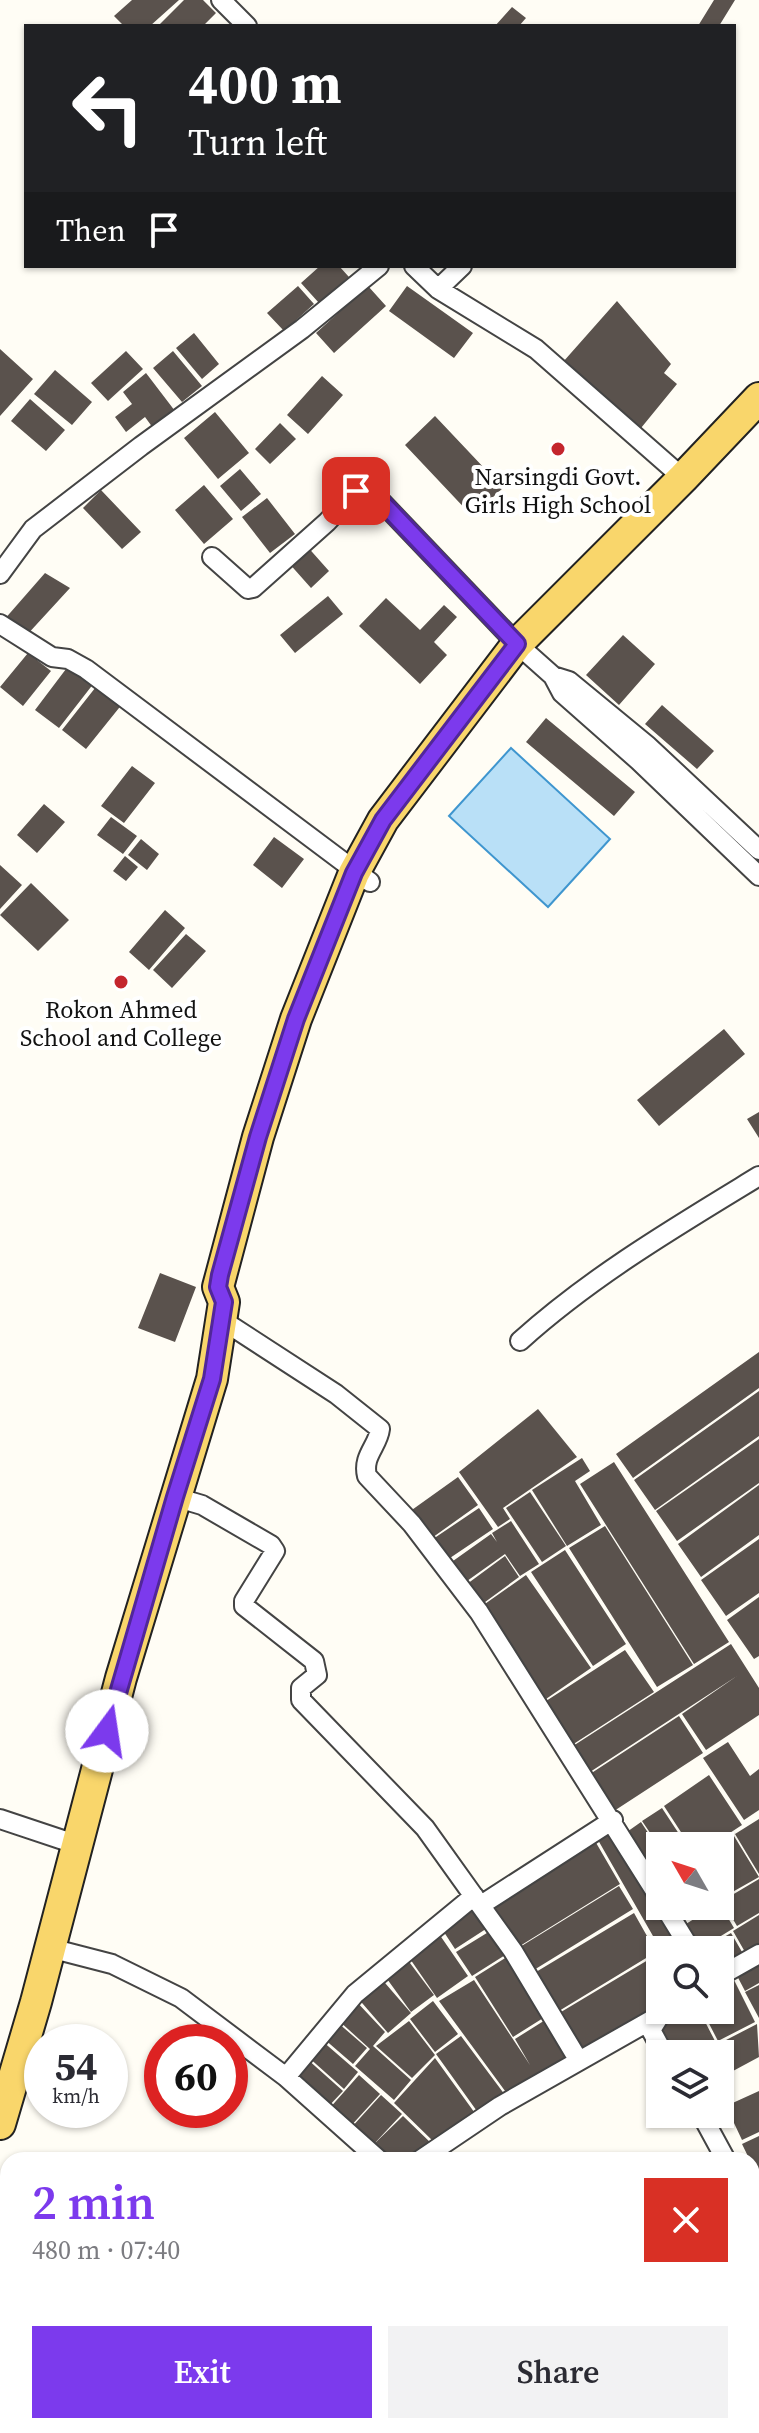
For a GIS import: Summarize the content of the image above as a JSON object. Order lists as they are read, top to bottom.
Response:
{
  "places": ["Narsingdi Govt. Girls High School", "Rokon Ahmed School and College"],
  "north": "top left",
  "page": {
    "turn": ["400 m", "Turn left"],
    "then": "Then",
    "speed": "54 km/h",
    "limit": "60",
    "heading": ["2 min", "480 m · 07:40"],
    "buttons": ["Exit", "Share"]
  }
}
